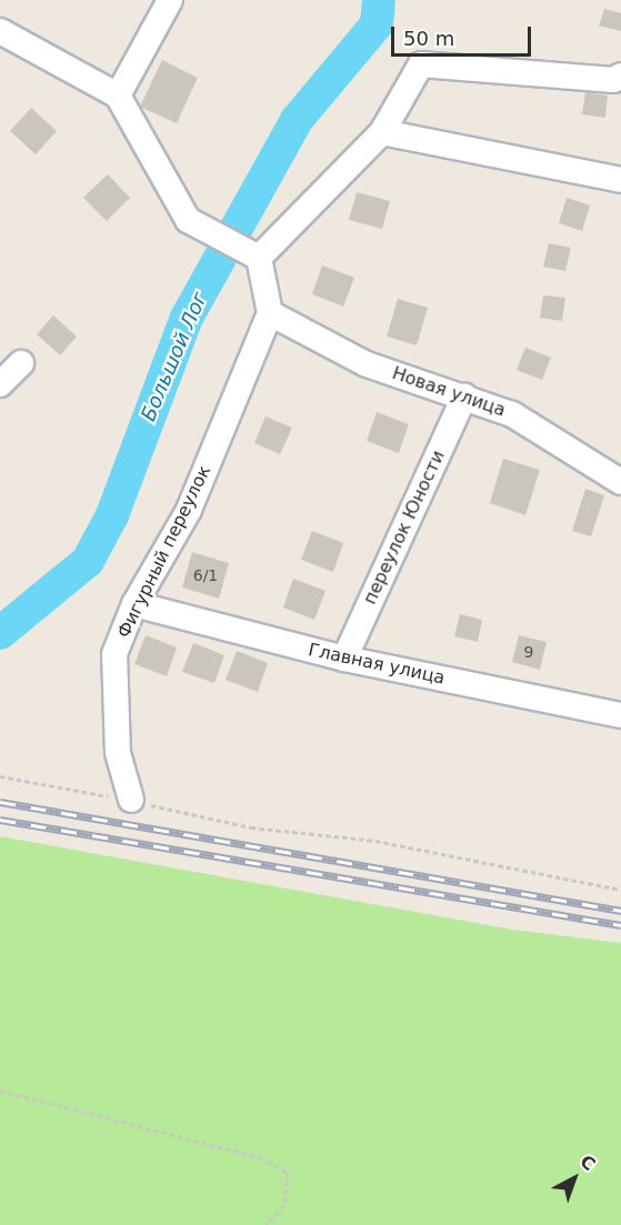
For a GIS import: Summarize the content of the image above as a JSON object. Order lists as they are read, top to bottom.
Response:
{
  "streets": {
    "street": [
      "Новая улица",
      "переулок Юности",
      "Фигурный переулок",
      "Главная улица"
    ]
  },
  "crossings": [
    ["Новая улица", "переулок Юности"],
    ["Новая улица", "Фигурный переулок"],
    ["переулок Юности", "Главная улица"],
    ["Фигурный переулок", "Главная улица"]
  ],
  "water": ["Большой Лог"],
  "house_numbers": ["6/1", "9"],
  "scale_bar": "50 m",
  "north": "top right"
}
